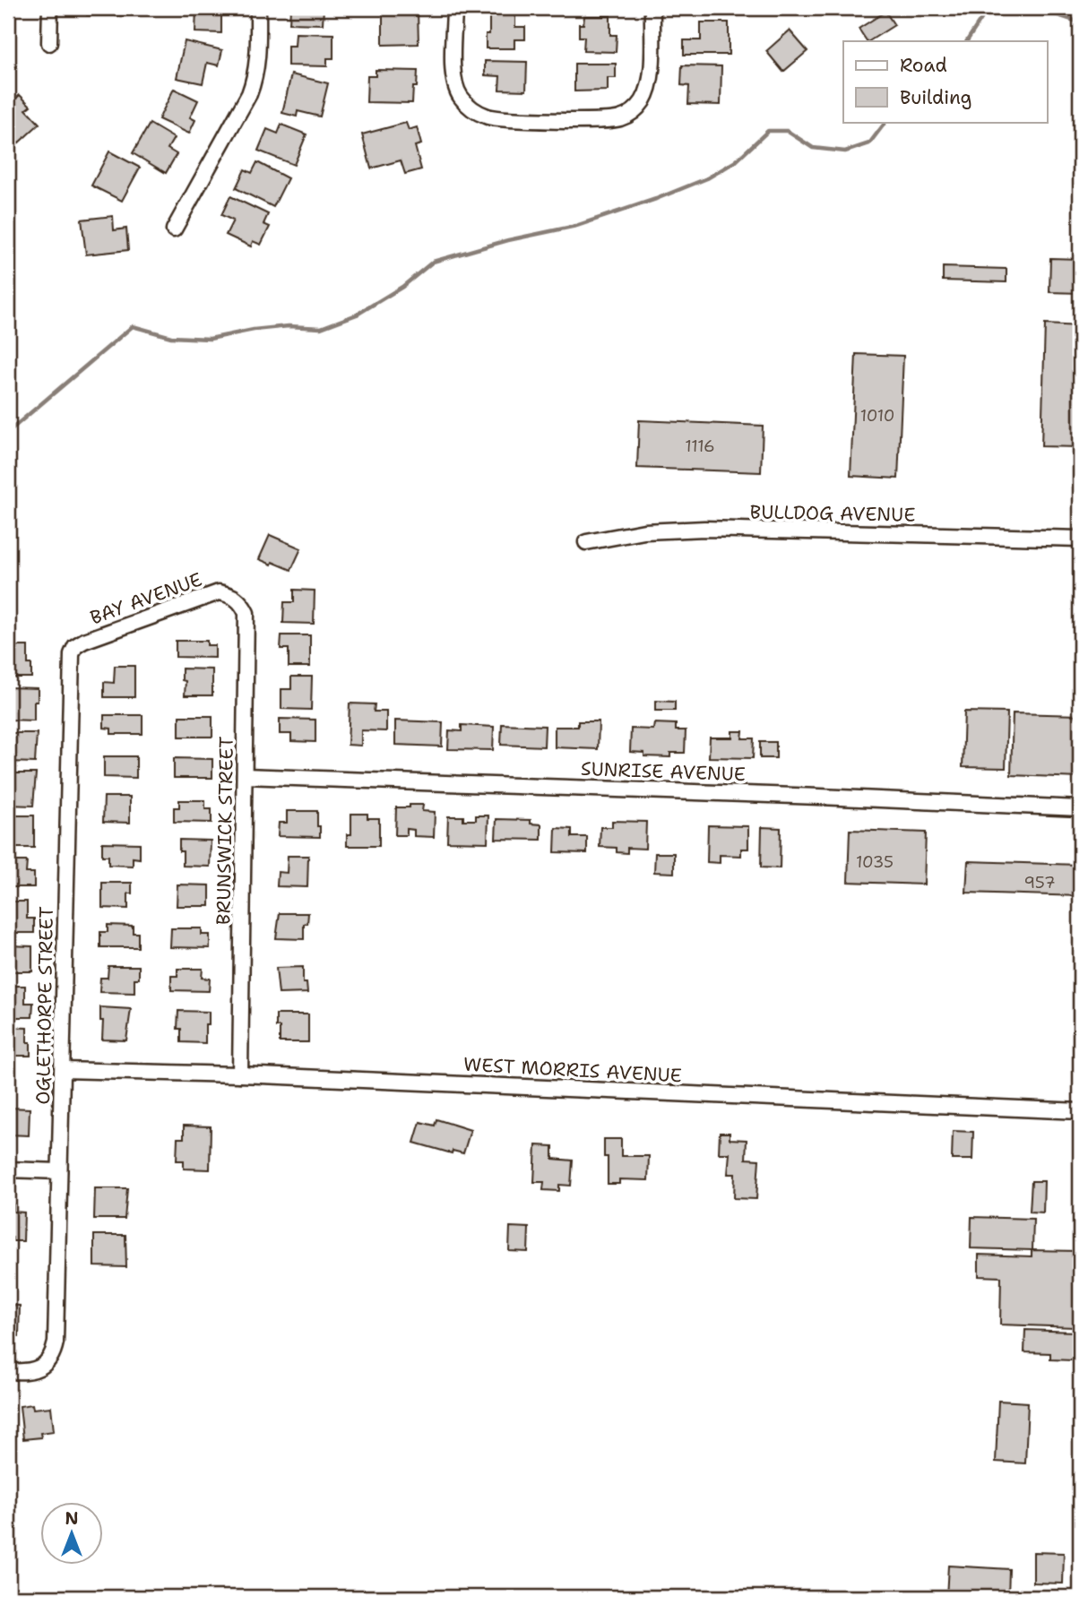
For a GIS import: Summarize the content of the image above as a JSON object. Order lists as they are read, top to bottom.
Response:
{
  "streets": {
    "street": [
      "BULLDOG AVENUE",
      "BAY AVENUE",
      "SUNRISE AVENUE",
      "BRUNSWICK STREET",
      "OGLETHORPE STREET",
      "WEST MORRIS AVENUE"
    ]
  },
  "crossings": [
    ["BAY AVENUE", "BRUNSWICK STREET"],
    ["BAY AVENUE", "OGLETHORPE STREET"],
    ["SUNRISE AVENUE", "BRUNSWICK STREET"],
    ["BRUNSWICK STREET", "WEST MORRIS AVENUE"],
    ["OGLETHORPE STREET", "WEST MORRIS AVENUE"]
  ],
  "house_numbers": [
    "1010",
    "1116",
    "1035",
    "957"
  ],
  "legend": ["Road", "Building"],
  "north": "top"
}
